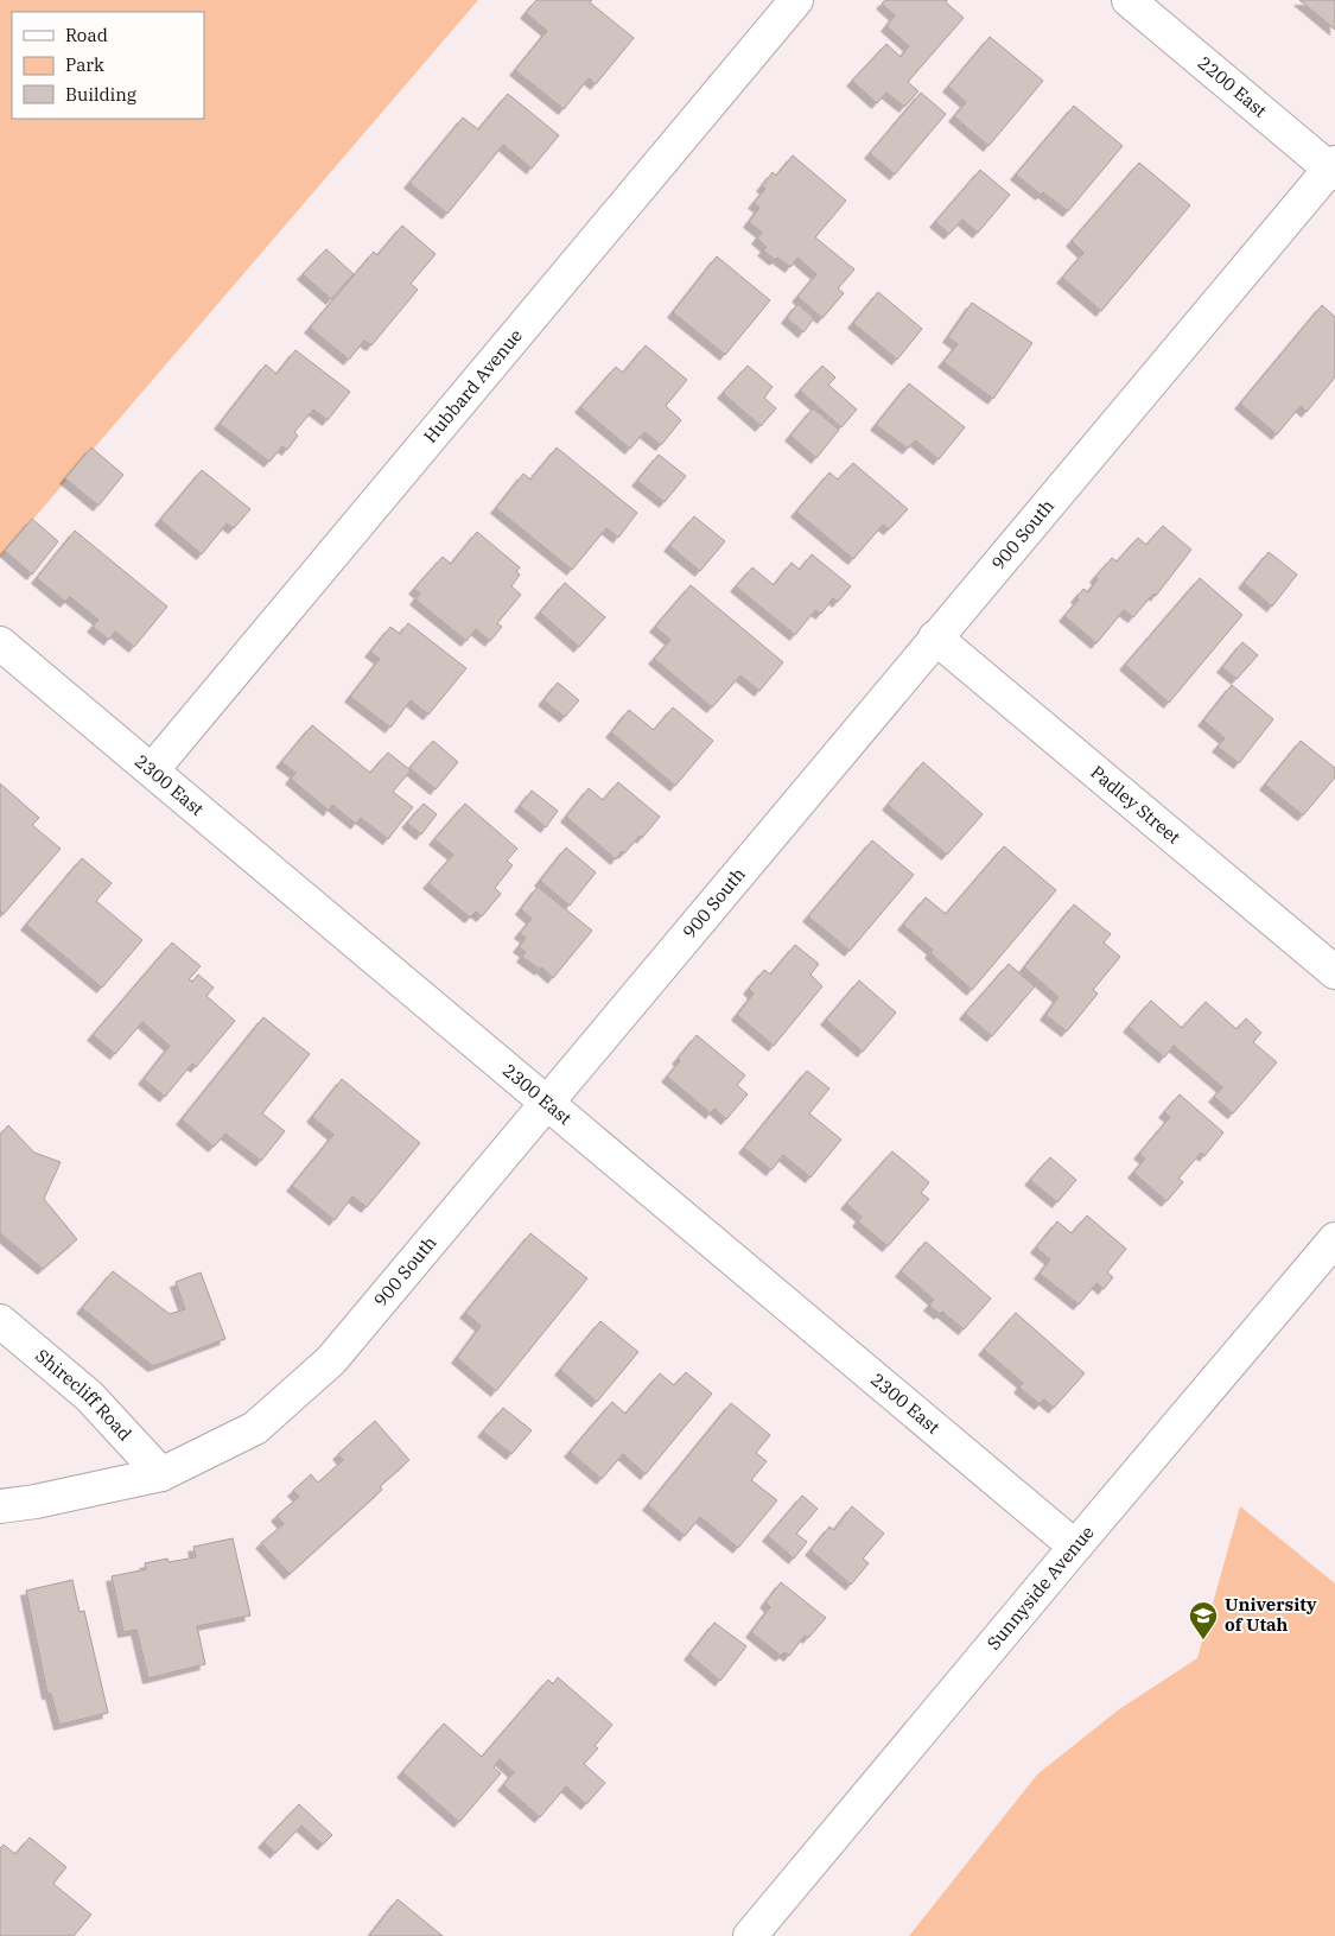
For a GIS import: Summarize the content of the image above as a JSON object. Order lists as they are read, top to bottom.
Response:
{
  "streets": {
    "street": [
      "2200 East",
      "Hubbard Avenue",
      "900 South",
      "2300 East",
      "Padley Street",
      "Shirecliff Road",
      "Sunnyside Avenue"
    ]
  },
  "crossings": [
    ["2200 East", "900 South"],
    ["Hubbard Avenue", "2300 East"],
    ["900 South", "2300 East"],
    ["900 South", "Padley Street"],
    ["900 South", "Shirecliff Road"],
    ["2300 East", "Sunnyside Avenue"]
  ],
  "places": {
    "school or university": ["University of Utah"]
  },
  "legend": ["Road", "Park", "Building"]
}
